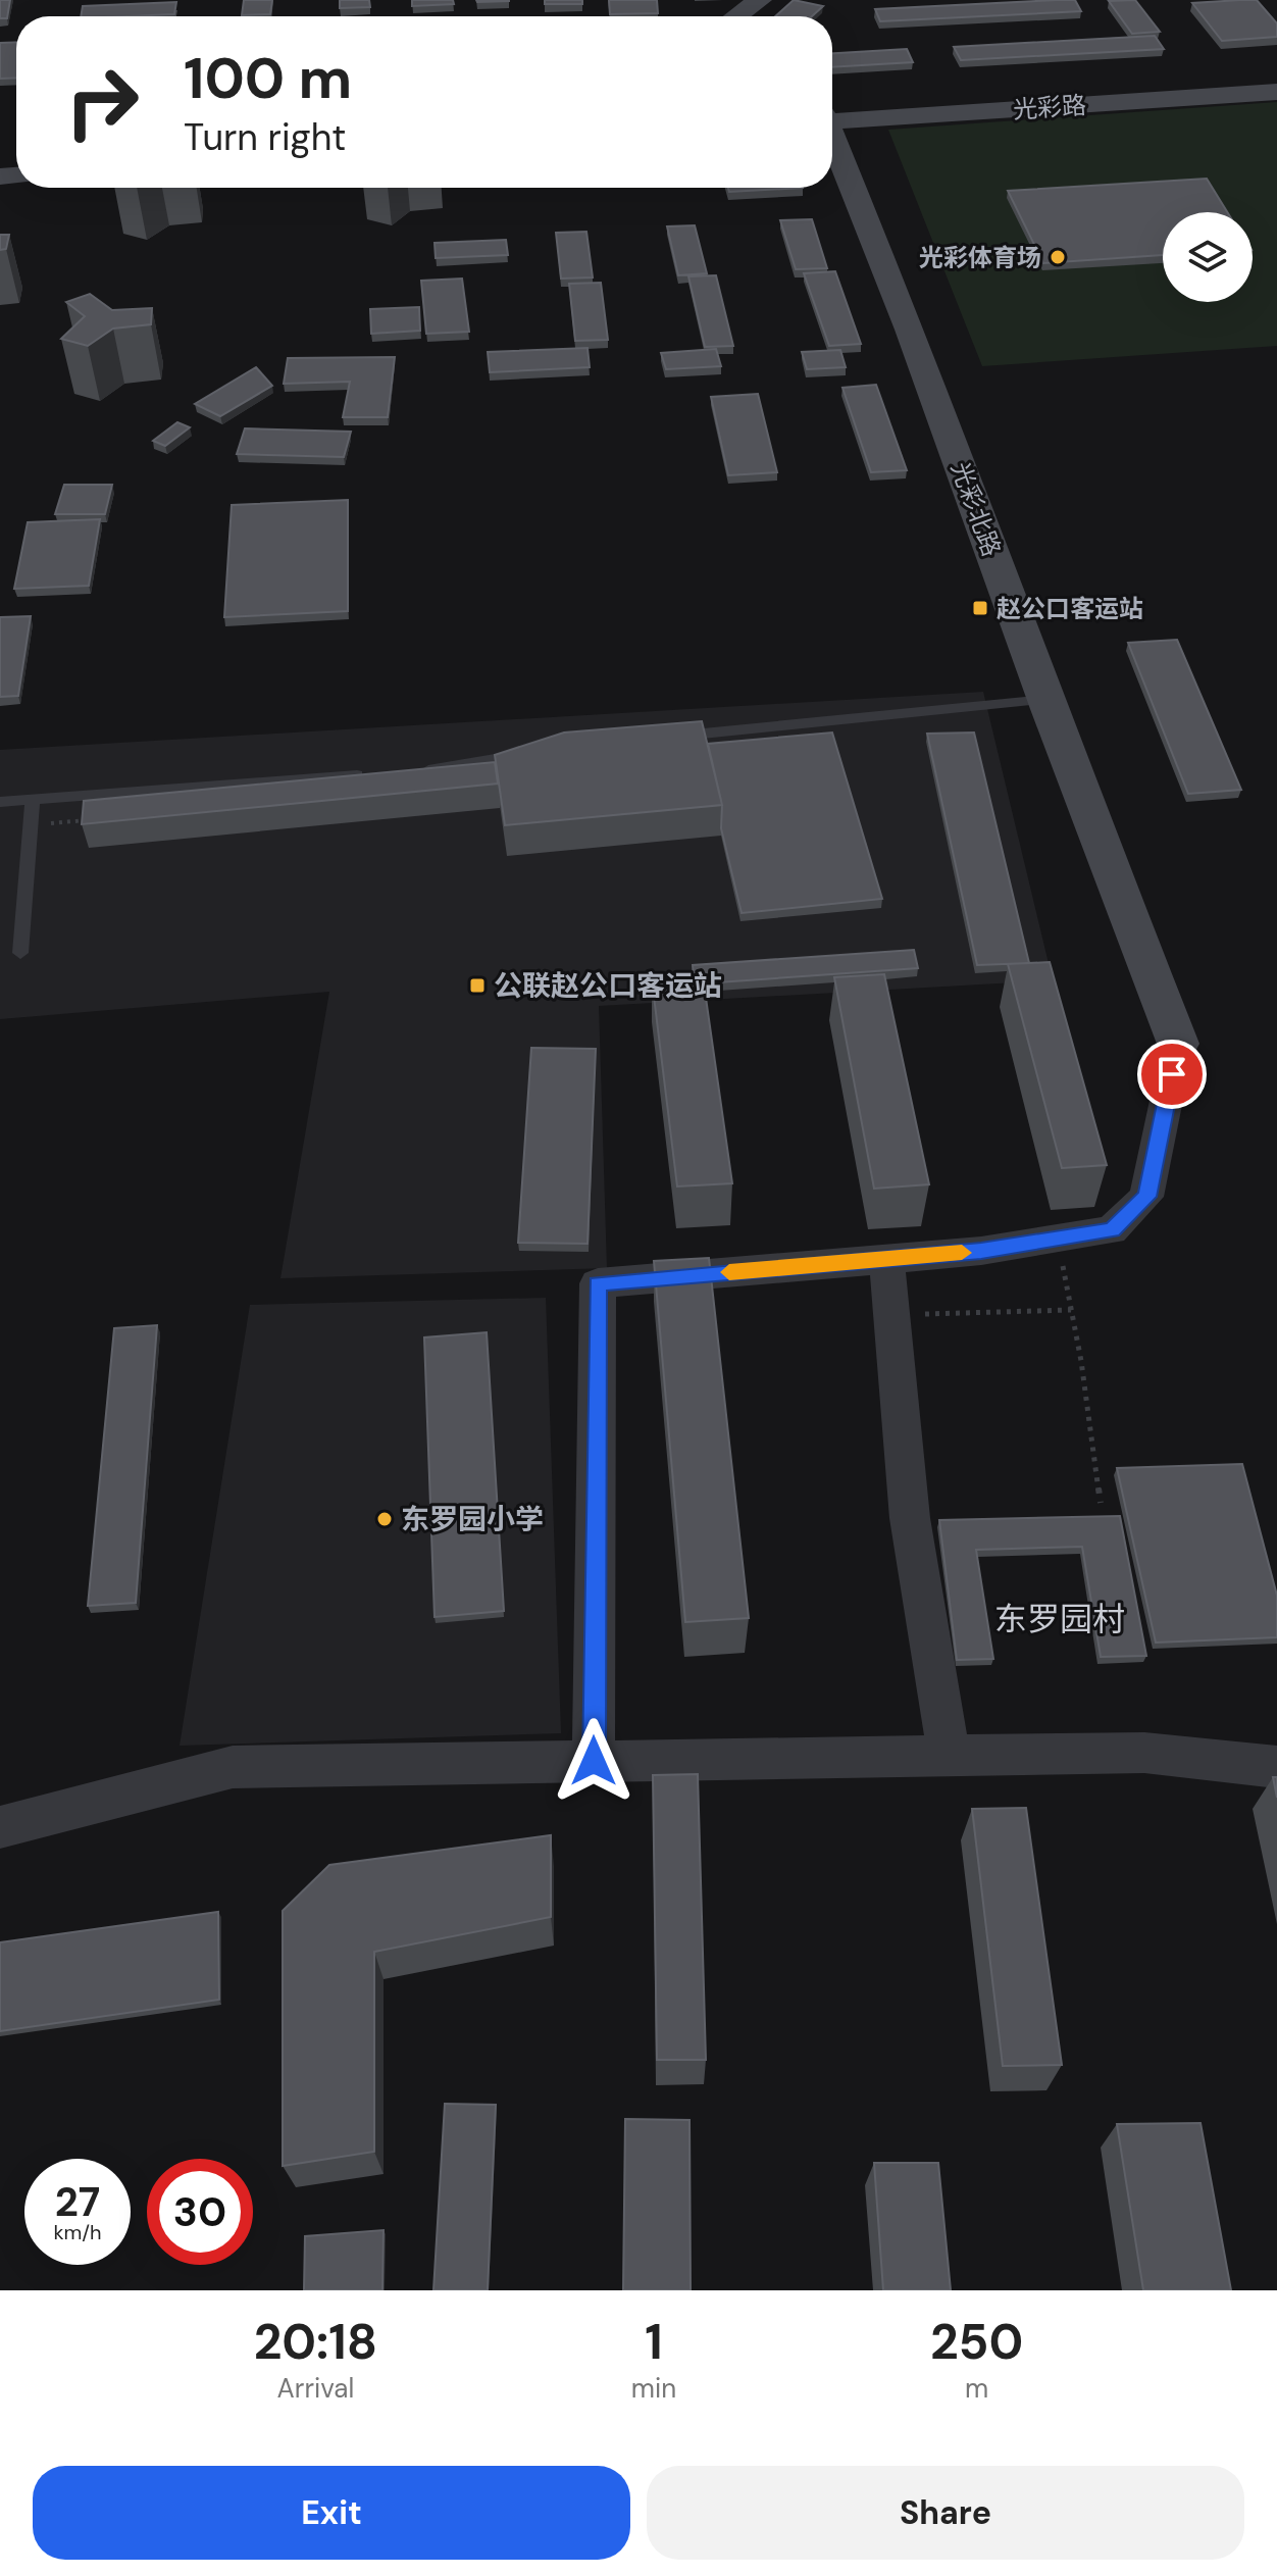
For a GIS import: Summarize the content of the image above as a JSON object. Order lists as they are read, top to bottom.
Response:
{
  "streets": {
    "street": ["光彩路", "光彩北路"]
  },
  "districts": ["东罗园村"],
  "places": {
    "other": ["光彩体育场", "东罗园小学"],
    "transit": ["赵公口客运站", "公联赵公口客运站"]
  },
  "page": {
    "turn": ["100 m", "Turn right"],
    "speed": "27 km/h",
    "limit": "30",
    "eta": [
      "20:18",
      "Arrival",
      "1",
      "min",
      "250",
      "m"
    ],
    "buttons": ["Exit", "Share"]
  }
}
